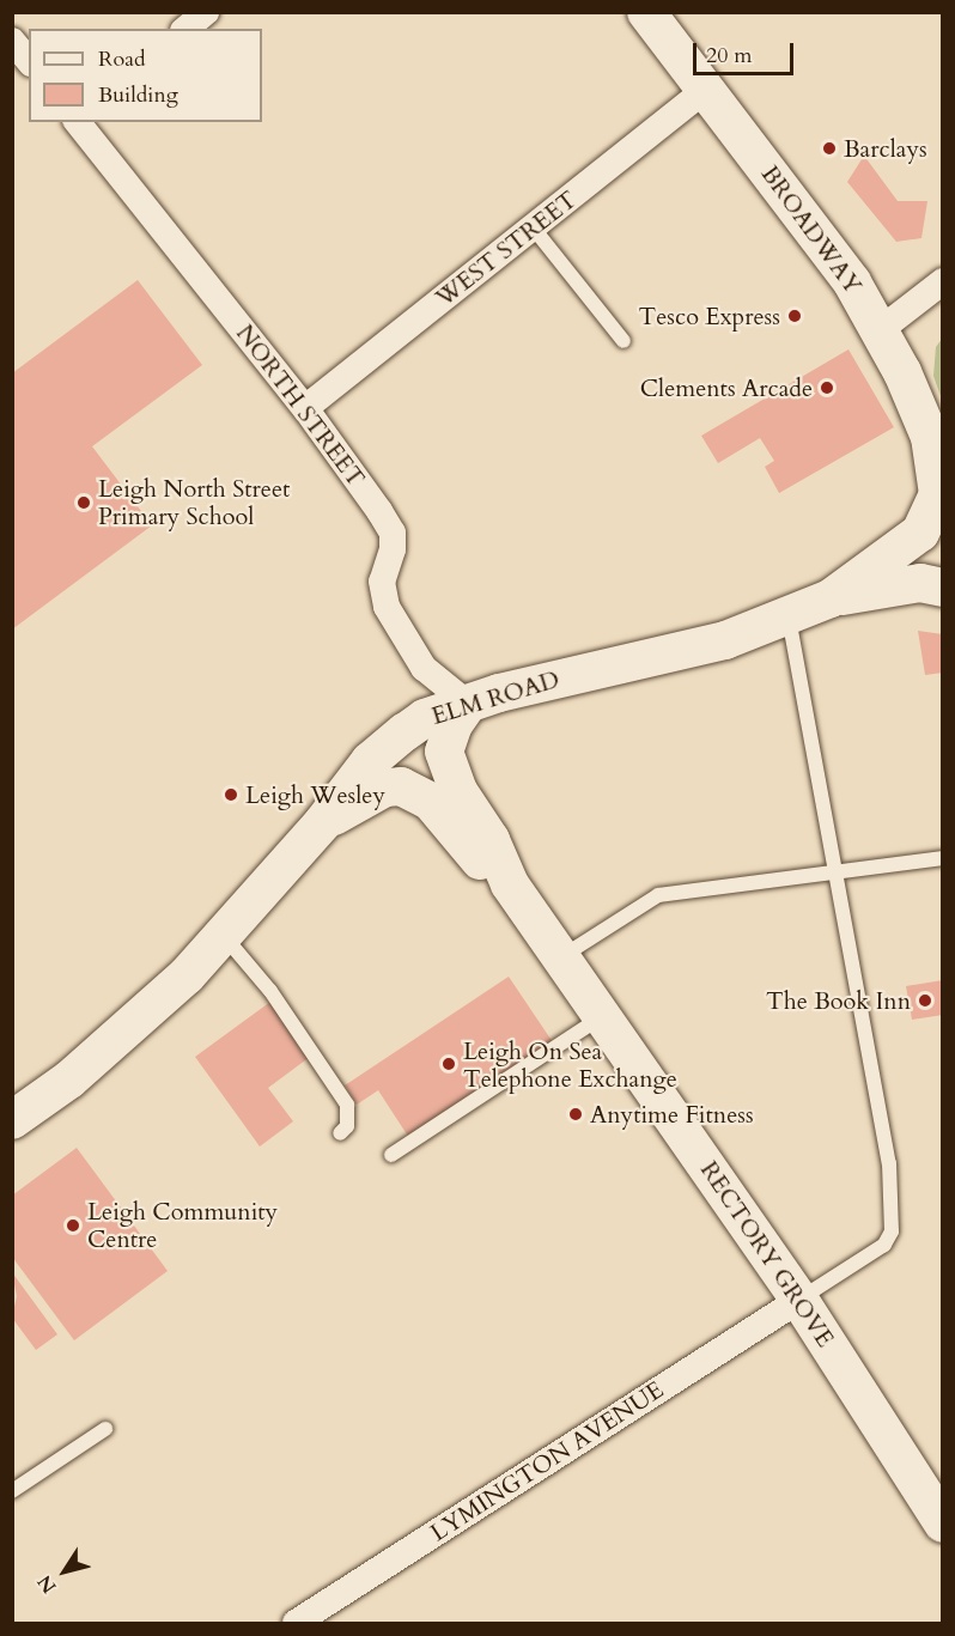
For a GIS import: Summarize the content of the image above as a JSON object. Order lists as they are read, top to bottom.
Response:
{
  "streets": {
    "street": [
      "BROADWAY",
      "WEST STREET",
      "NORTH STREET",
      "ELM ROAD",
      "RECTORY GROVE",
      "LYMINGTON AVENUE"
    ]
  },
  "crossings": [
    ["BROADWAY", "WEST STREET"],
    ["BROADWAY", "ELM ROAD"],
    ["WEST STREET", "NORTH STREET"],
    ["NORTH STREET", "ELM ROAD"],
    ["NORTH STREET", "RECTORY GROVE"],
    ["ELM ROAD", "RECTORY GROVE"],
    ["RECTORY GROVE", "LYMINGTON AVENUE"]
  ],
  "places": [
    "Barclays",
    "Tesco Express",
    "Clements Arcade",
    "Leigh North Street Primary School",
    "Leigh Wesley",
    "The Book Inn",
    "Leigh On Sea Telephone Exchange",
    "Anytime Fitness",
    "Leigh Community Centre"
  ],
  "legend": ["Road", "Building"],
  "scale_bar": "20 m",
  "north": "bottom left"
}
